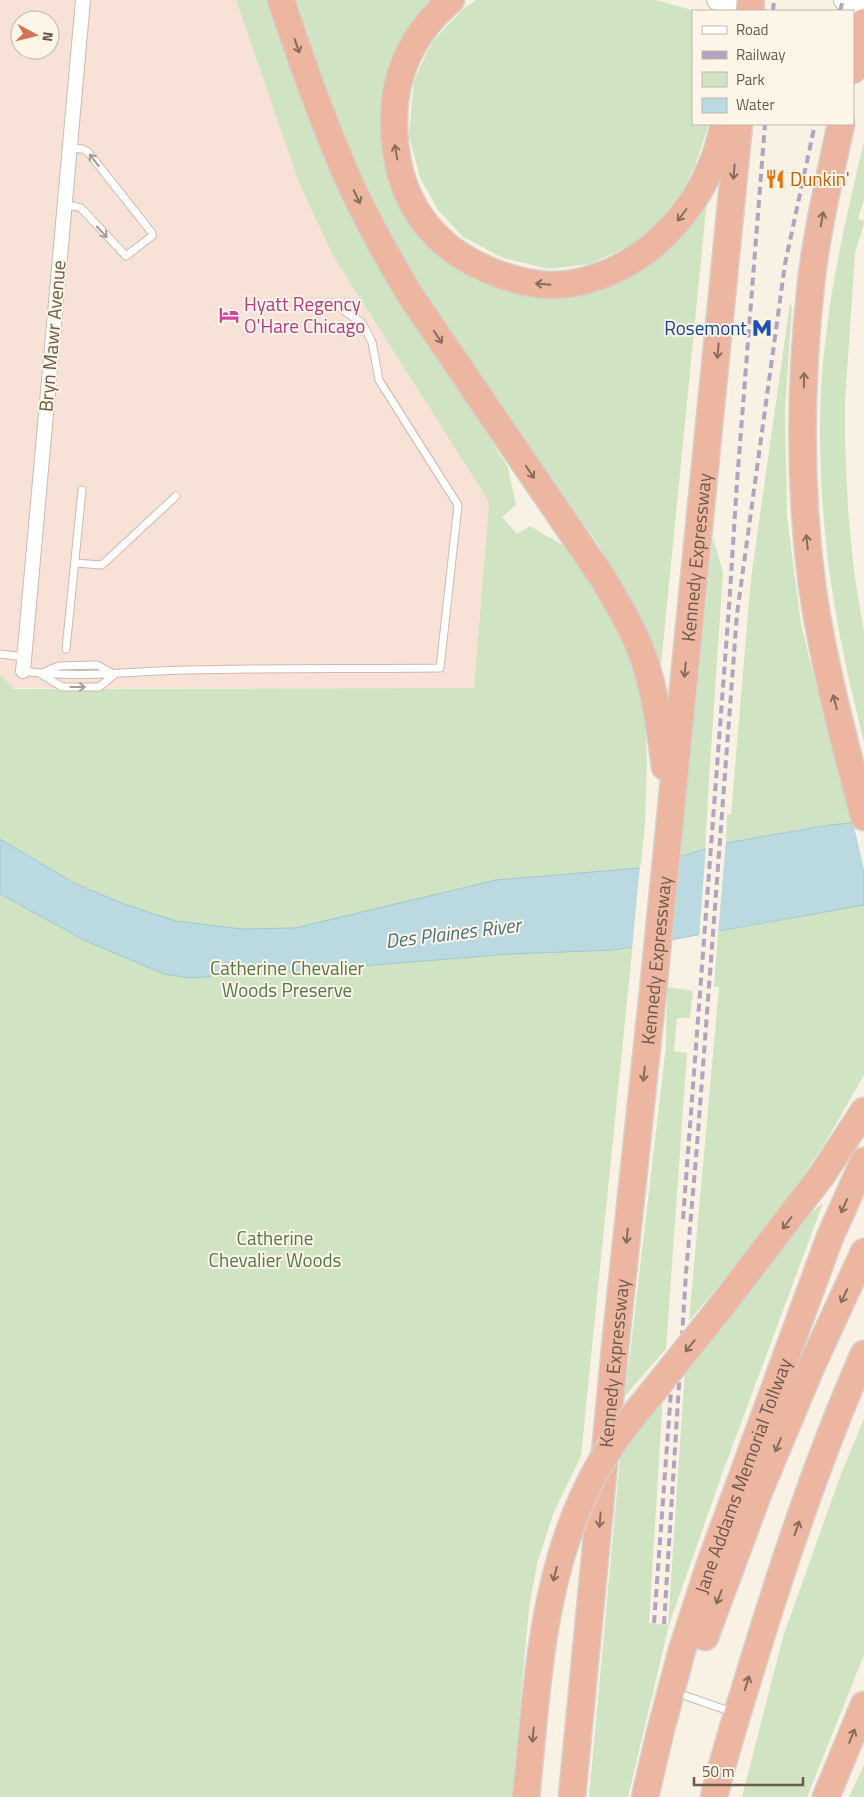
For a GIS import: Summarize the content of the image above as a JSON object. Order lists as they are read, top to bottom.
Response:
{
  "streets": {
    "highway": ["Kennedy Expressway", "Jane Addams Memorial Tollway"],
    "street": ["Bryn Mawr Avenue"]
  },
  "water": ["Des Plaines River"],
  "parks": ["Catherine Chevalier Woods Preserve", "Catherine Chevalier Woods"],
  "places": {
    "restaurant": ["Dunkin'"],
    "hotel": ["Hyatt Regency O'Hare Chicago"],
    "metro station": ["Rosemont"]
  },
  "legend": [
    "Road",
    "Railway",
    "Park",
    "Water"
  ],
  "scale_bar": "50 m",
  "north": "right"
}
